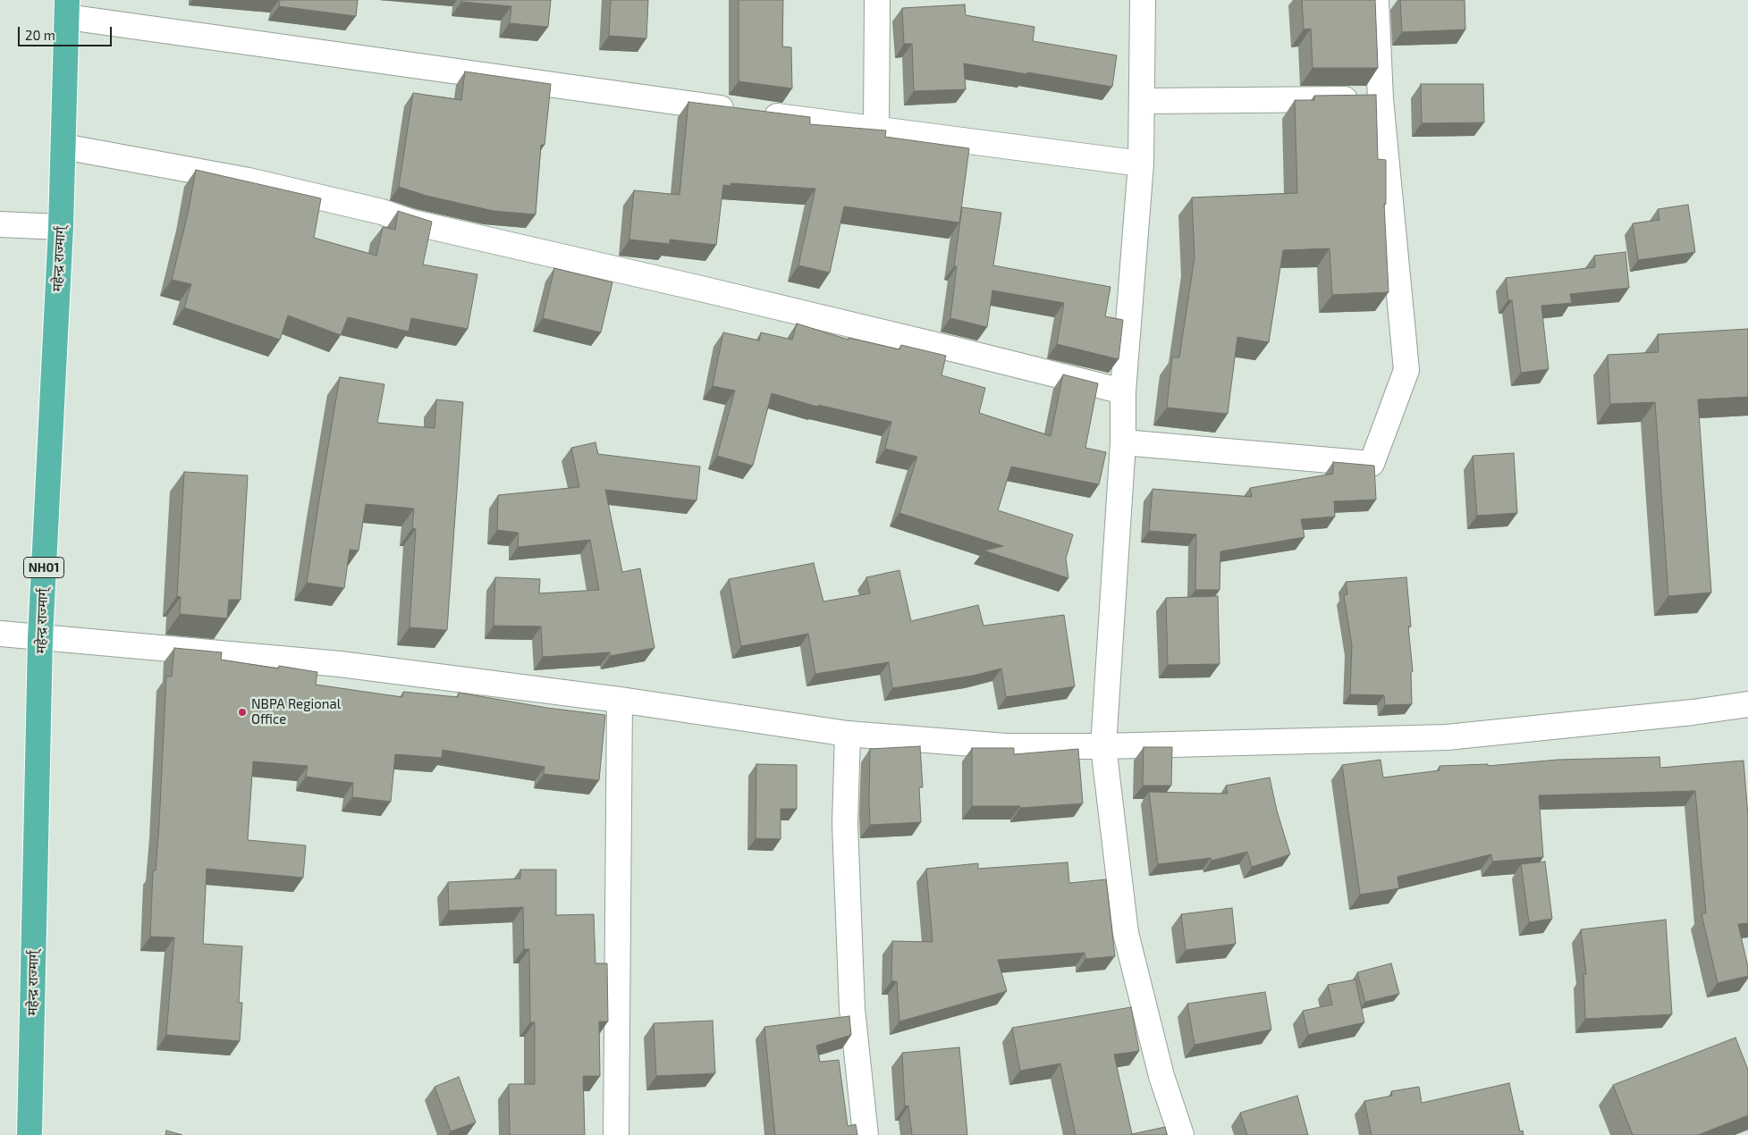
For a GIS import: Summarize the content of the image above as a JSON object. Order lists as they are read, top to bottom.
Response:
{
  "streets": {
    "highway": ["महेन्द्र राज्मार्ग्", "NH01"]
  },
  "places": ["NBPA Regional Office"],
  "scale_bar": "20 m"
}
